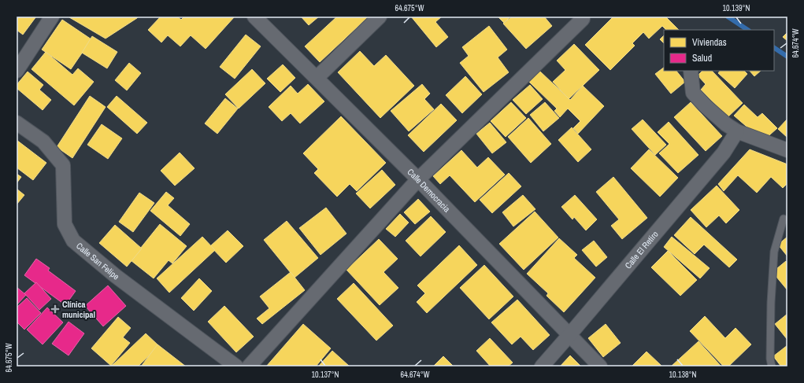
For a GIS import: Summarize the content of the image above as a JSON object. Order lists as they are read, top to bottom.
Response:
{
  "streets": {
    "street": ["Calle Democracia", "Calle El Retiro", "Calle San Felipe"]
  },
  "crossings": [
    ["Calle Democracia", "Calle El Retiro"]
  ],
  "places": {
    "health": ["Clínica municipal"]
  },
  "legend": ["Viviendas", "Salud"],
  "coordinates": [
    "64.675°W",
    "10.139°N",
    "64.674°W",
    "10.137°N",
    "10.138°N"
  ]
}
